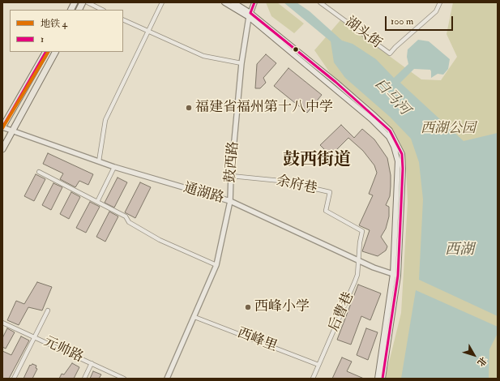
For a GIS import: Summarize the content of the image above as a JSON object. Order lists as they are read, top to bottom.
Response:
{
  "streets": {
    "street": [
      "湖头街",
      "鼓西路",
      "余府巷",
      "通湖路",
      "后曹巷",
      "西峰里",
      "元帅路"
    ]
  },
  "crossings": [
    ["鼓西路", "余府巷"],
    ["鼓西路", "通湖路"],
    ["鼓西路", "西峰里"],
    ["余府巷", "后曹巷"],
    ["通湖路", "后曹巷"],
    ["后曹巷", "西峰里"]
  ],
  "districts": ["鼓西街道"],
  "water": ["白马河", "西湖"],
  "parks": ["西湖公园"],
  "places": ["福建省福州第十八中学", "西峰小学"],
  "lines": ["transit line 1", "metro line 4"],
  "legend": ["地铁 4", "1"],
  "scale_bar": "100 m",
  "north": "bottom right"
}
